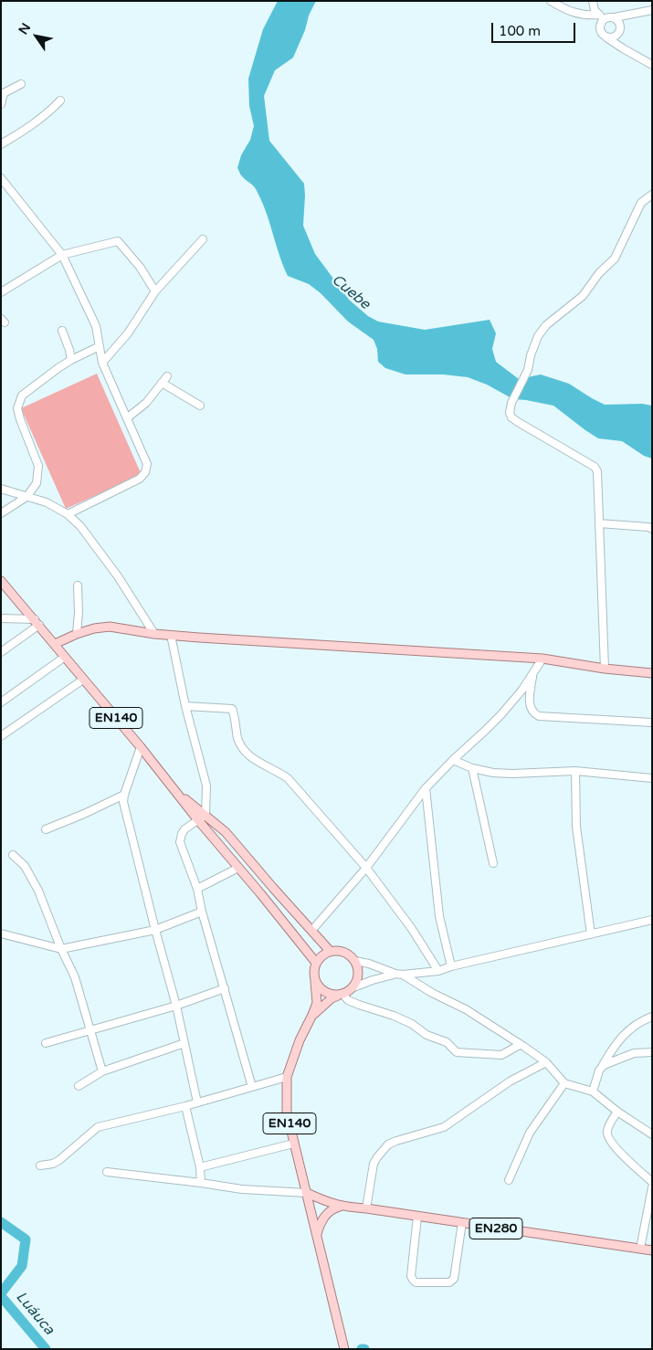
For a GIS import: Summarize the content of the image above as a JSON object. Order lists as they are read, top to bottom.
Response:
{
  "streets": {
    "main road": ["EN140", "EN280"]
  },
  "crossings": [
    ["EN140", "EN280"]
  ],
  "water": ["Cuebe", "Luáuca"],
  "scale_bar": "100 m",
  "north": "top left"
}
